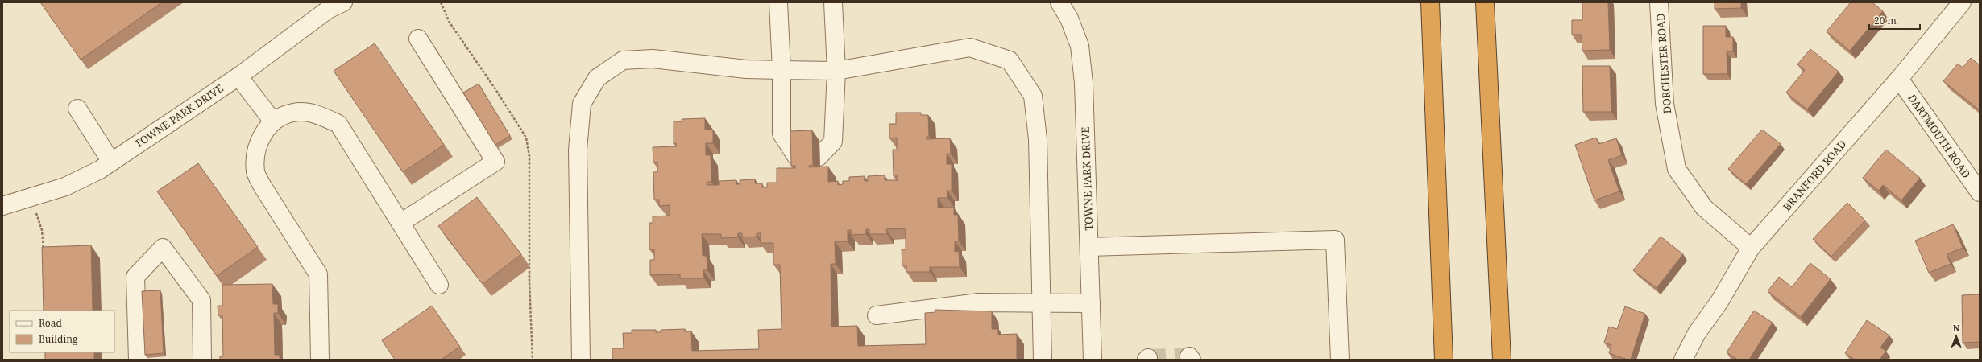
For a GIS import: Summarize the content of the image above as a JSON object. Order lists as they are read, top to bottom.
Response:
{
  "streets": {
    "street": [
      "DORCHESTER ROAD",
      "TOWNE PARK DRIVE",
      "DARTMOUTH ROAD",
      "BRANFORD ROAD"
    ]
  },
  "crossings": [
    ["DORCHESTER ROAD", "BRANFORD ROAD"],
    ["DARTMOUTH ROAD", "BRANFORD ROAD"]
  ],
  "legend": ["Road", "Building"],
  "scale_bar": "20 m",
  "north": "top"
}
